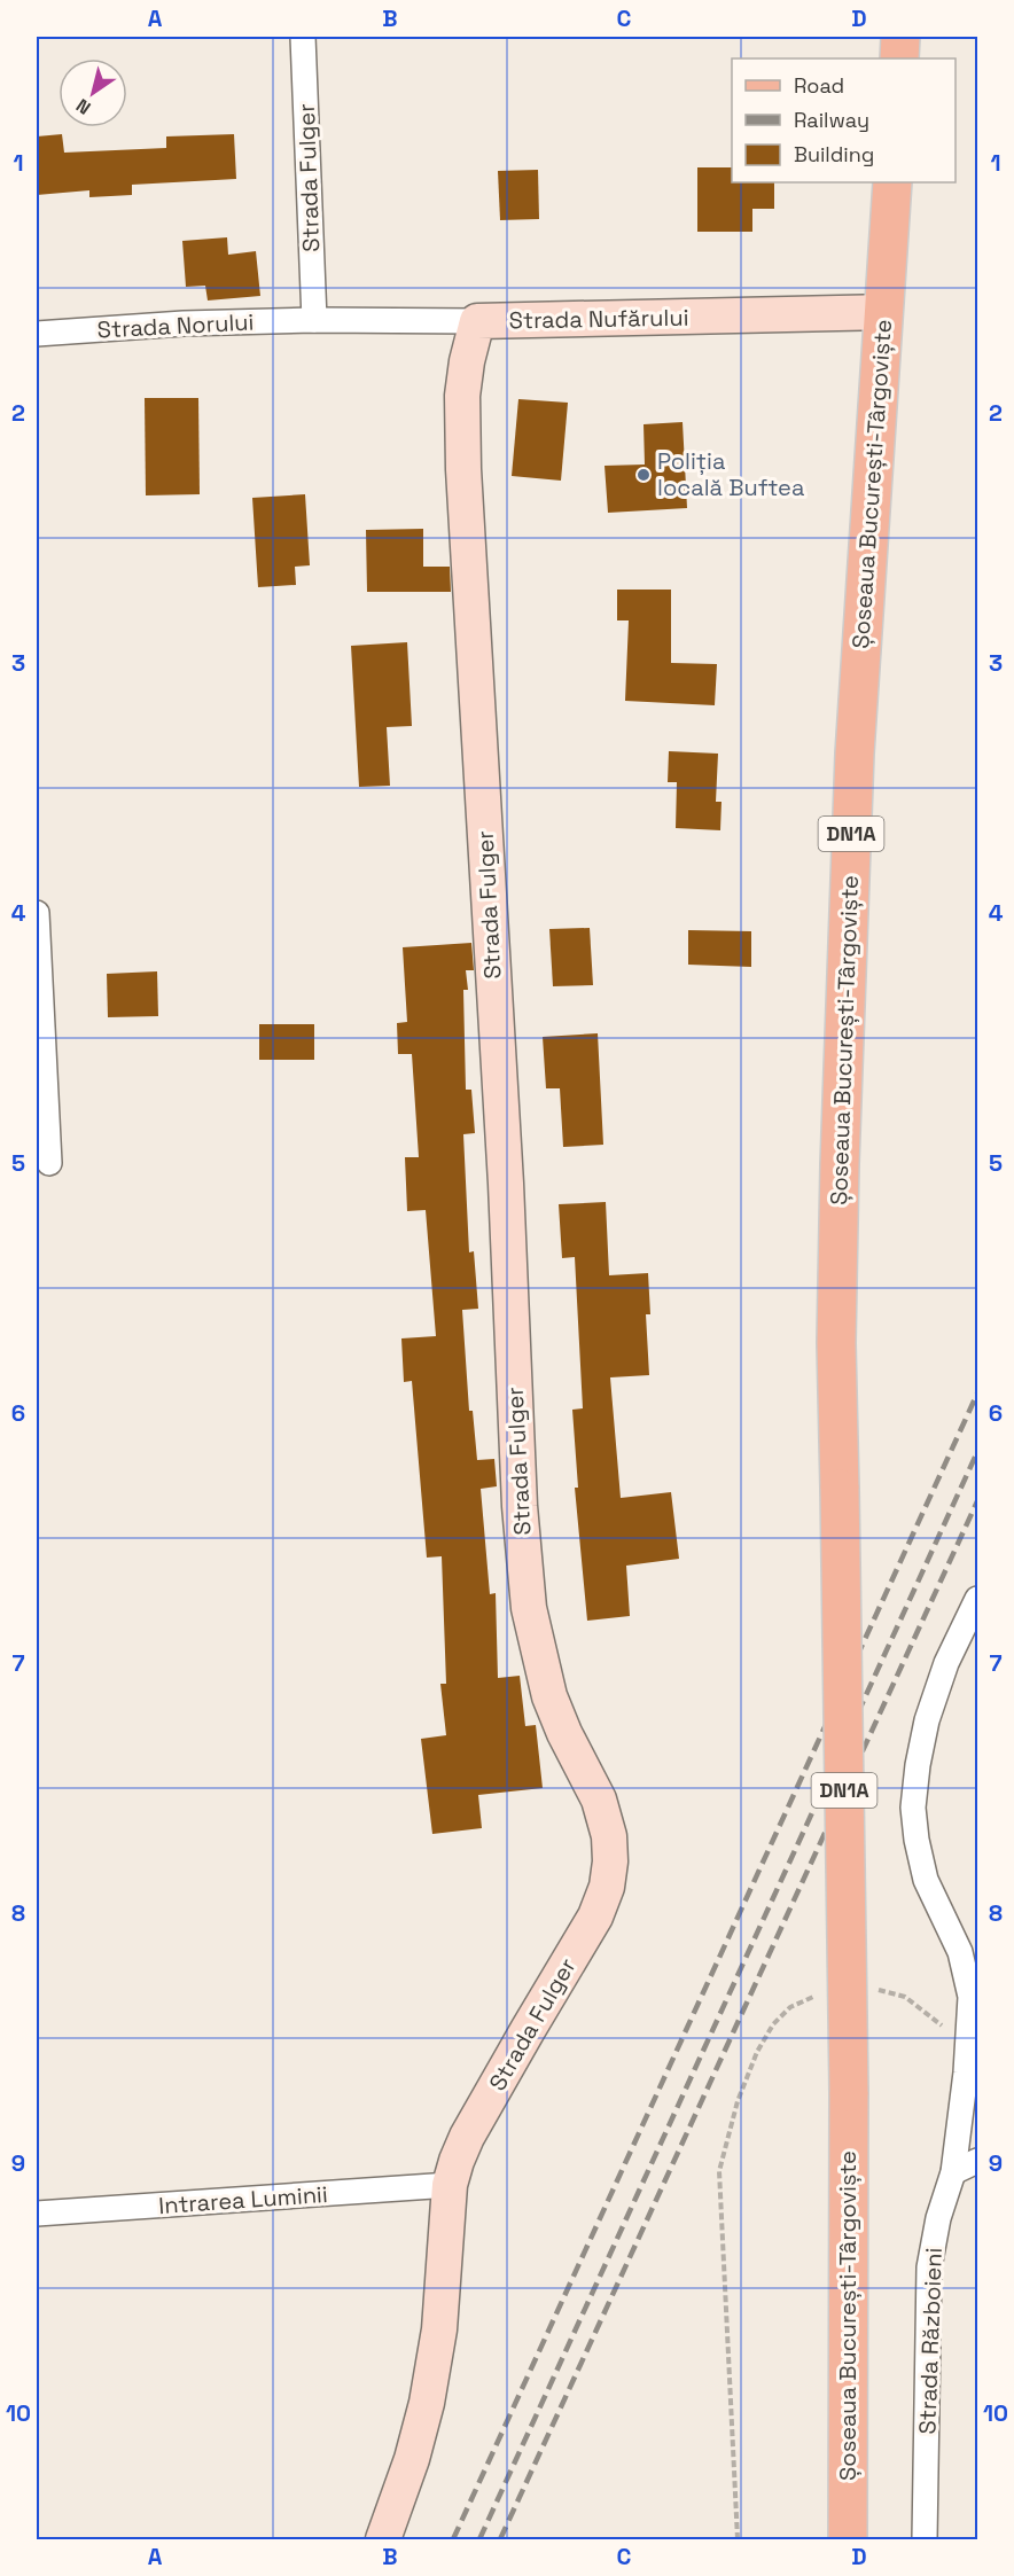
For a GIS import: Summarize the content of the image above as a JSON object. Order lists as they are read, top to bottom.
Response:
{
  "streets": {
    "main road": ["Șoseaua București-Târgoviște", "DN1A"],
    "street": [
      "Strada Fulger",
      "Strada Nufărului",
      "Strada Norului",
      "Intrarea Luminii",
      "Strada Războieni"
    ]
  },
  "crossings": [
    ["Strada Fulger", "Strada Nufărului"],
    ["Strada Fulger", "Strada Norului"],
    ["Strada Fulger", "Intrarea Luminii"],
    ["Strada Nufărului", "Strada Norului"],
    ["Strada Nufărului", "Șoseaua București-Târgoviște"]
  ],
  "places": ["Poliția locală Buftea"],
  "legend": ["Road", "Railway", "Building"],
  "north": "bottom left",
  "grid": {
    "columns": [
      "A",
      "B",
      "C",
      "D"
    ],
    "rows": [
      "1",
      "2",
      "3",
      "4",
      "5",
      "6",
      "7",
      "8",
      "9",
      "10"
    ]
  }
}
